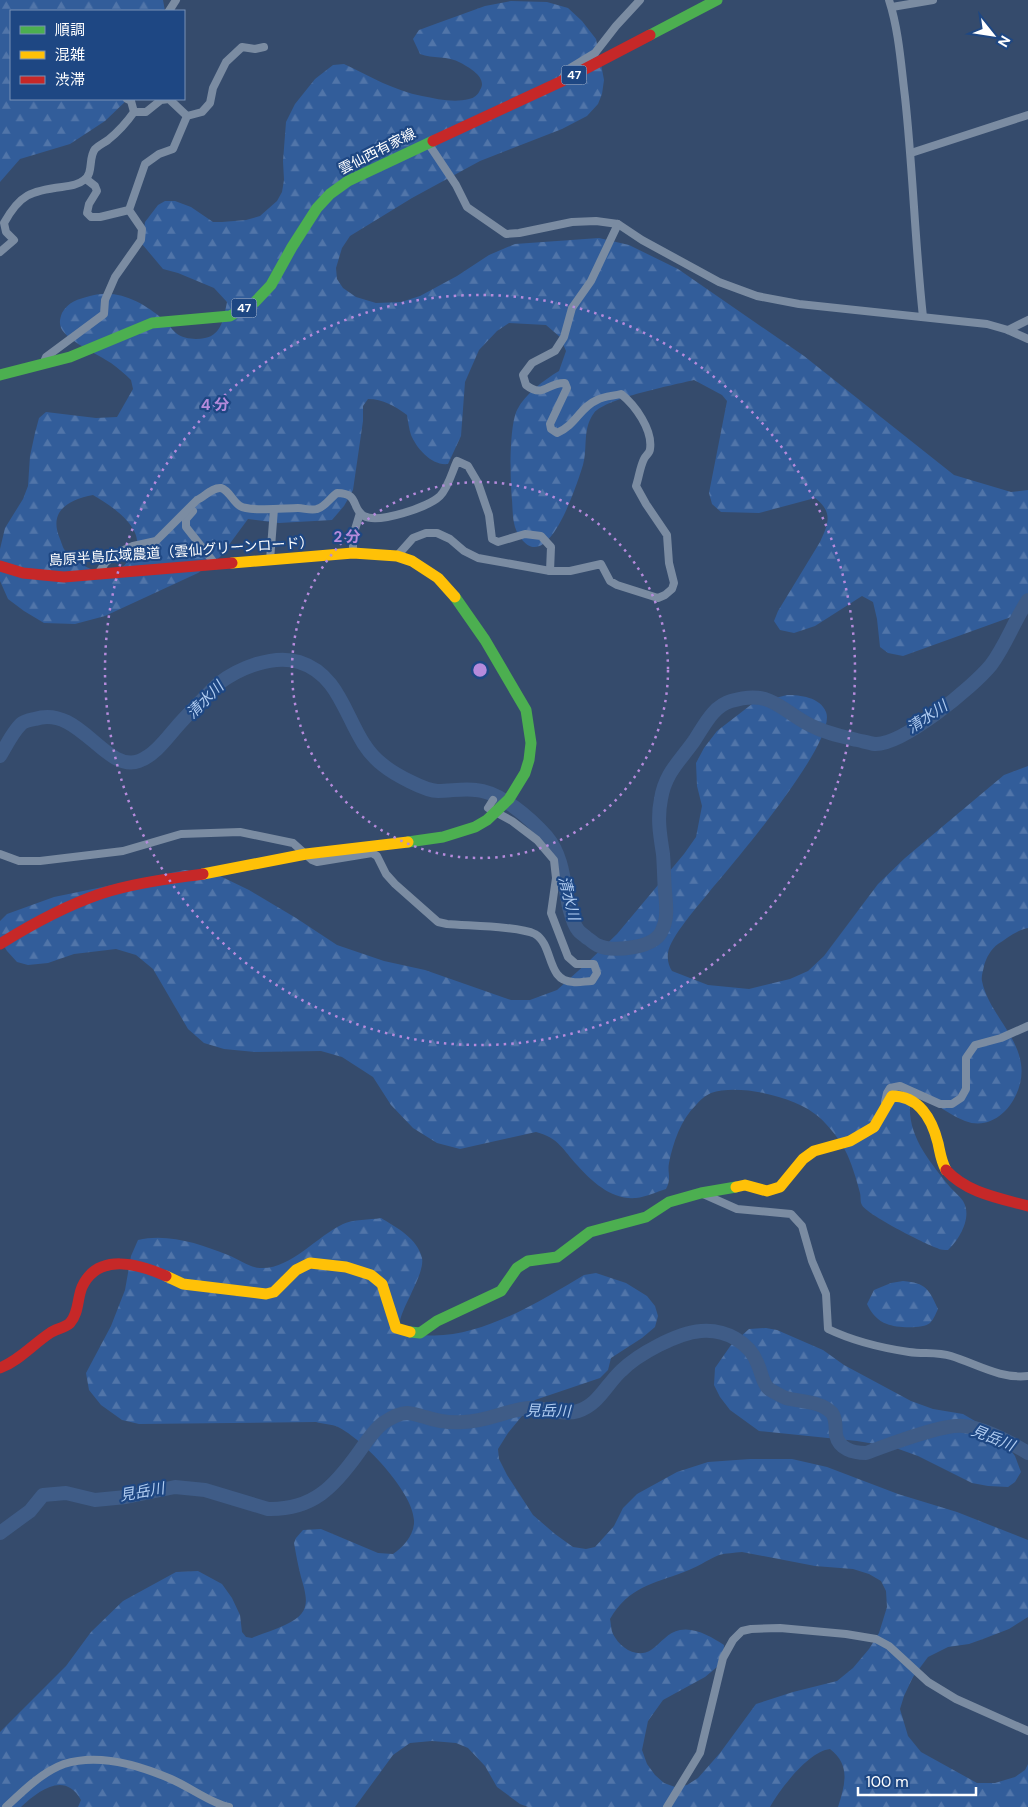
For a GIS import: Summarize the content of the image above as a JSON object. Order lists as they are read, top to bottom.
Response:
{
  "streets": {
    "street": ["47", "雲仙西有家線", "島原半島広域農道（雲仙グリーンロード）"]
  },
  "water": ["清水川", "見岳川"],
  "legend": ["順調", "混雑", "渋滞"],
  "scale_bar": "100 m",
  "north": "bottom right",
  "rings": ["4 分", "2 分"]
}
